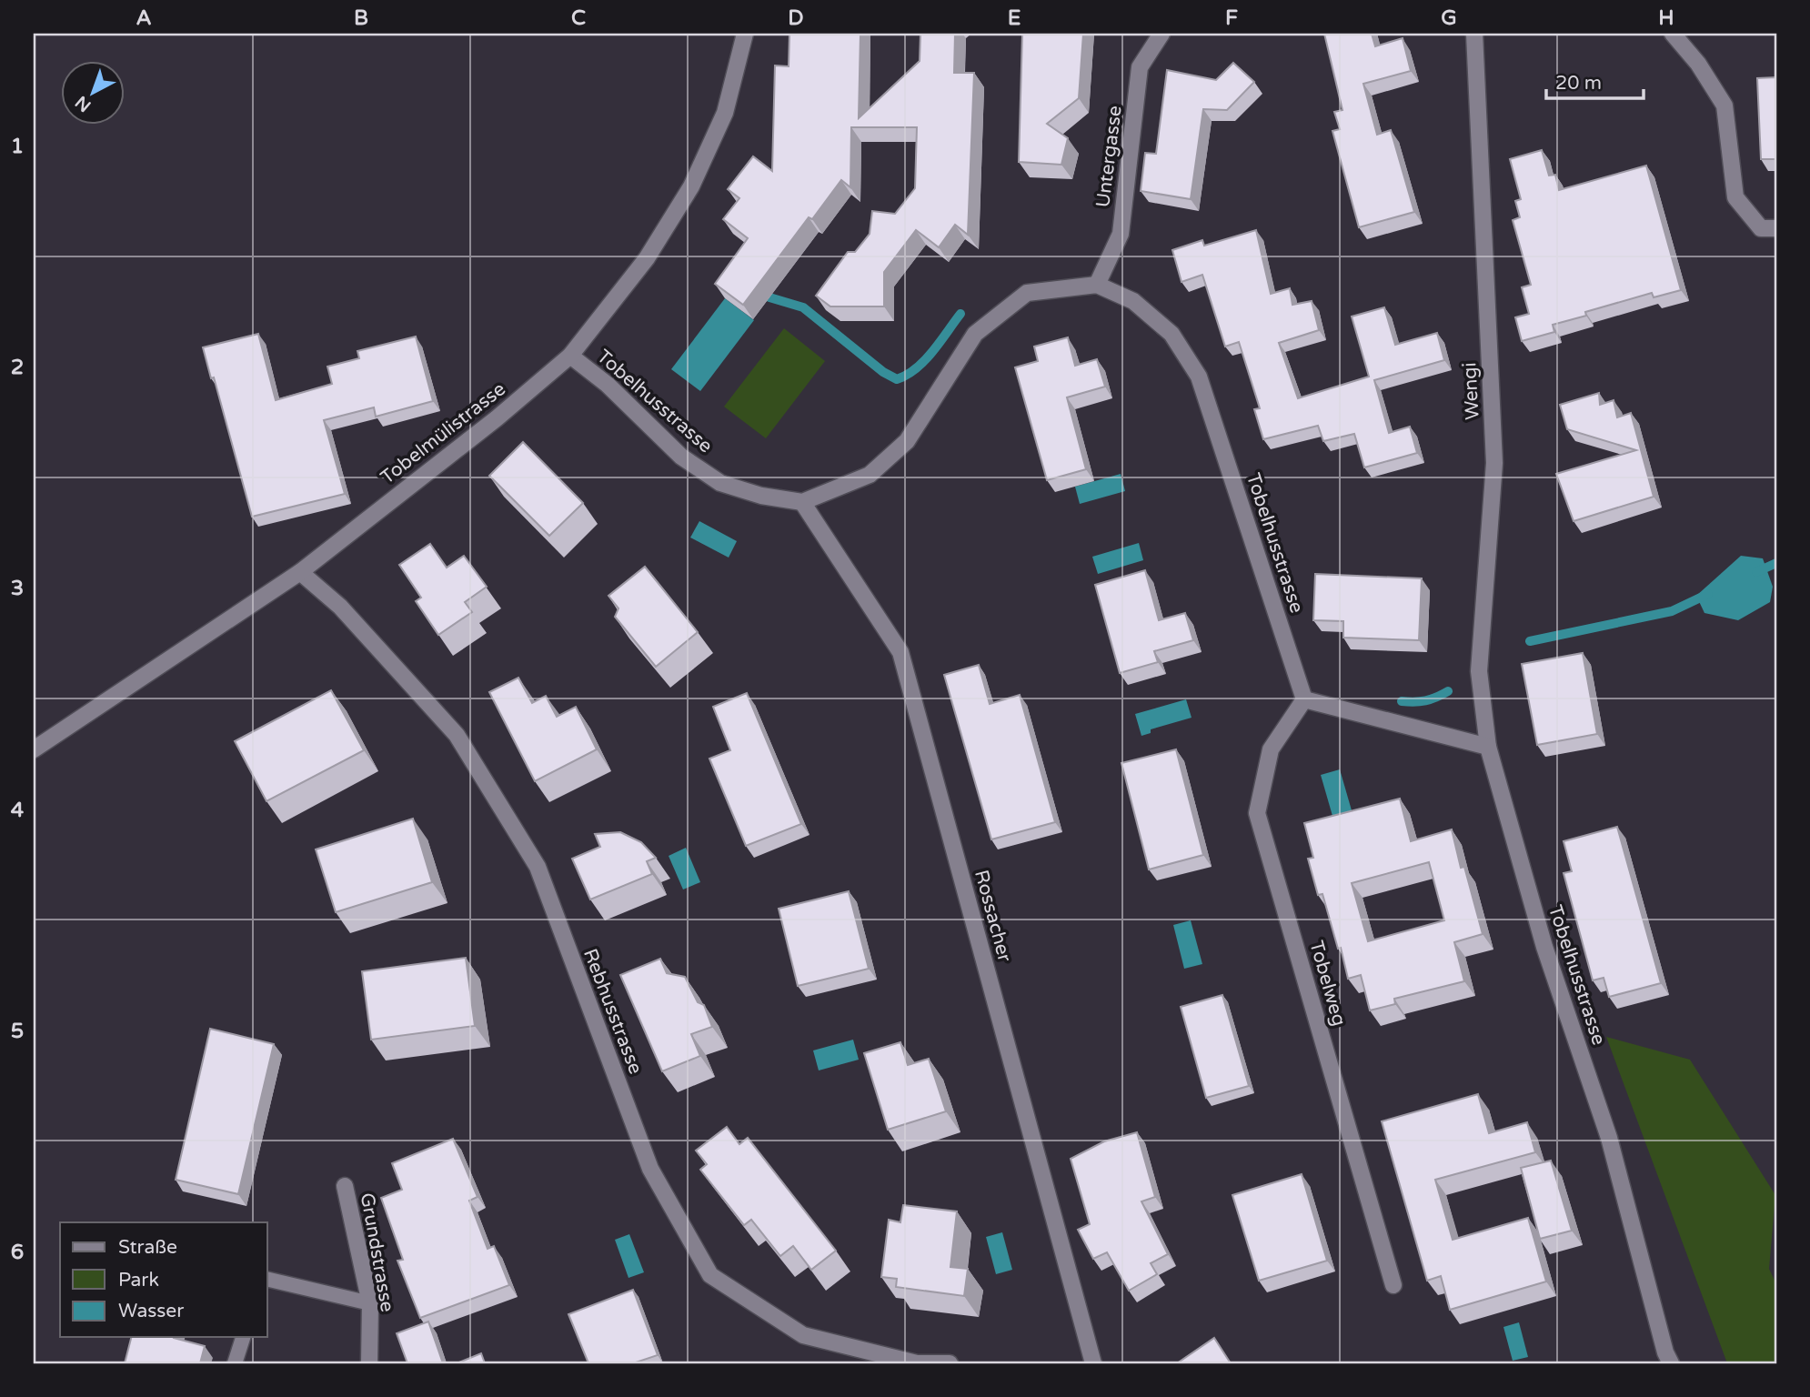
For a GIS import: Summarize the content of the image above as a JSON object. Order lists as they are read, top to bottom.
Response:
{
  "streets": {
    "street": [
      "Untergasse",
      "Wengi",
      "Tobelhusstrasse",
      "Tobelmülistrasse",
      "Rossacher",
      "Tobelweg",
      "Rebhusstrasse",
      "Grundstrasse"
    ]
  },
  "crossings": [
    ["Untergasse", "Tobelhusstrasse"],
    ["Wengi", "Tobelhusstrasse"],
    ["Tobelhusstrasse", "Tobelmülistrasse"],
    ["Tobelhusstrasse", "Rossacher"],
    ["Tobelhusstrasse", "Tobelweg"],
    ["Tobelmülistrasse", "Rebhusstrasse"]
  ],
  "legend": ["Straße", "Park", "Wasser"],
  "scale_bar": "20 m",
  "north": "bottom left",
  "grid": {
    "columns": [
      "A",
      "B",
      "C",
      "D",
      "E",
      "F",
      "G",
      "H"
    ],
    "rows": [
      "1",
      "2",
      "3",
      "4",
      "5",
      "6"
    ]
  }
}
